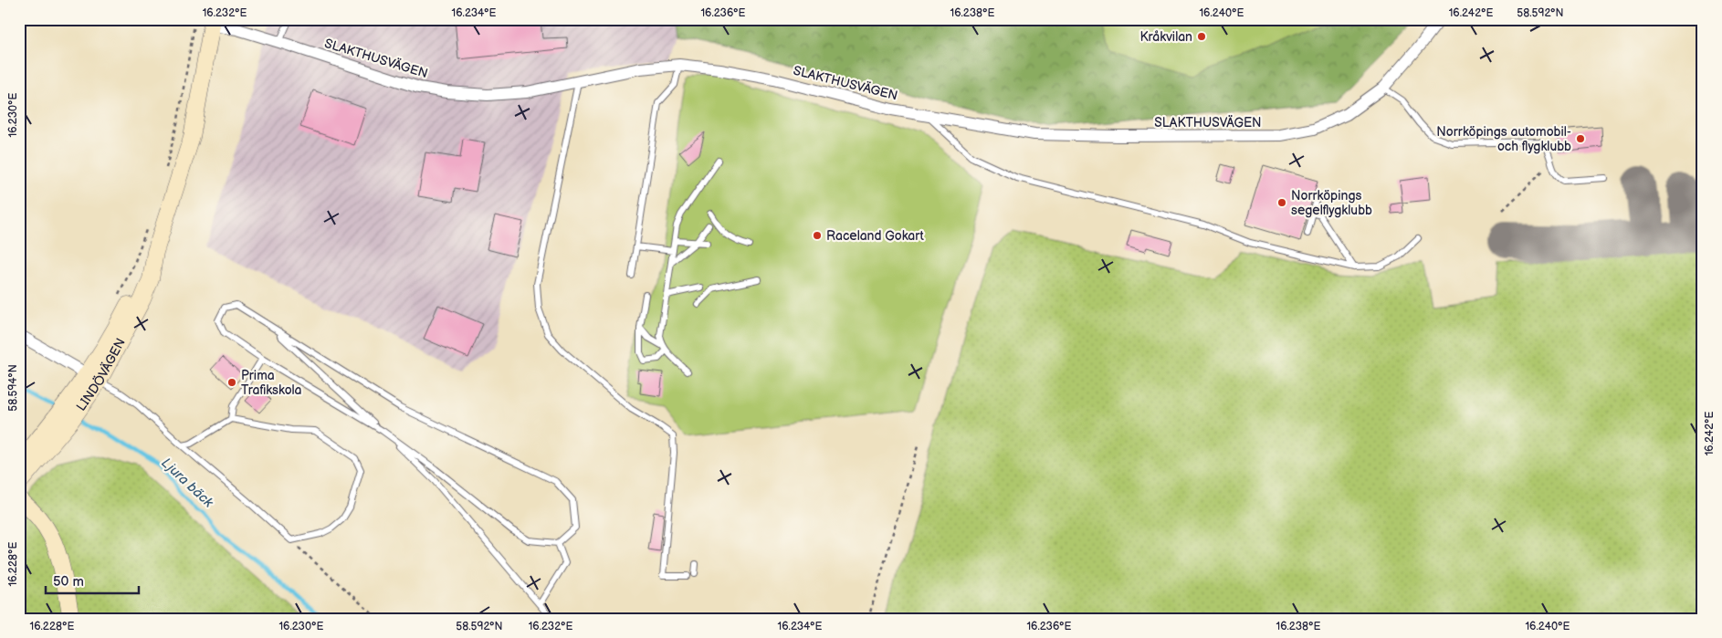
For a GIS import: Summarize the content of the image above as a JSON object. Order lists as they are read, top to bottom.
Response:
{
  "streets": {
    "main road": ["LINDÖVÄGEN"],
    "street": ["SLAKTHUSVÄGEN"]
  },
  "crossings": [
    ["SLAKTHUSVÄGEN", "LINDÖVÄGEN"]
  ],
  "water": ["Ljura bäck"],
  "places": [
    "Kråkvilan",
    "Norrköpings automobil- och flygklubb",
    "Norrköpings segelflygklubb",
    "Raceland Gokart",
    "Prima Trafikskola"
  ],
  "scale_bar": "50 m",
  "coordinates": [
    "16.232°E",
    "16.234°E",
    "16.236°E",
    "16.238°E",
    "16.240°E",
    "16.242°E",
    "58.592°N",
    "16.230°E",
    "58.594°N",
    "16.228°E"
  ]
}
